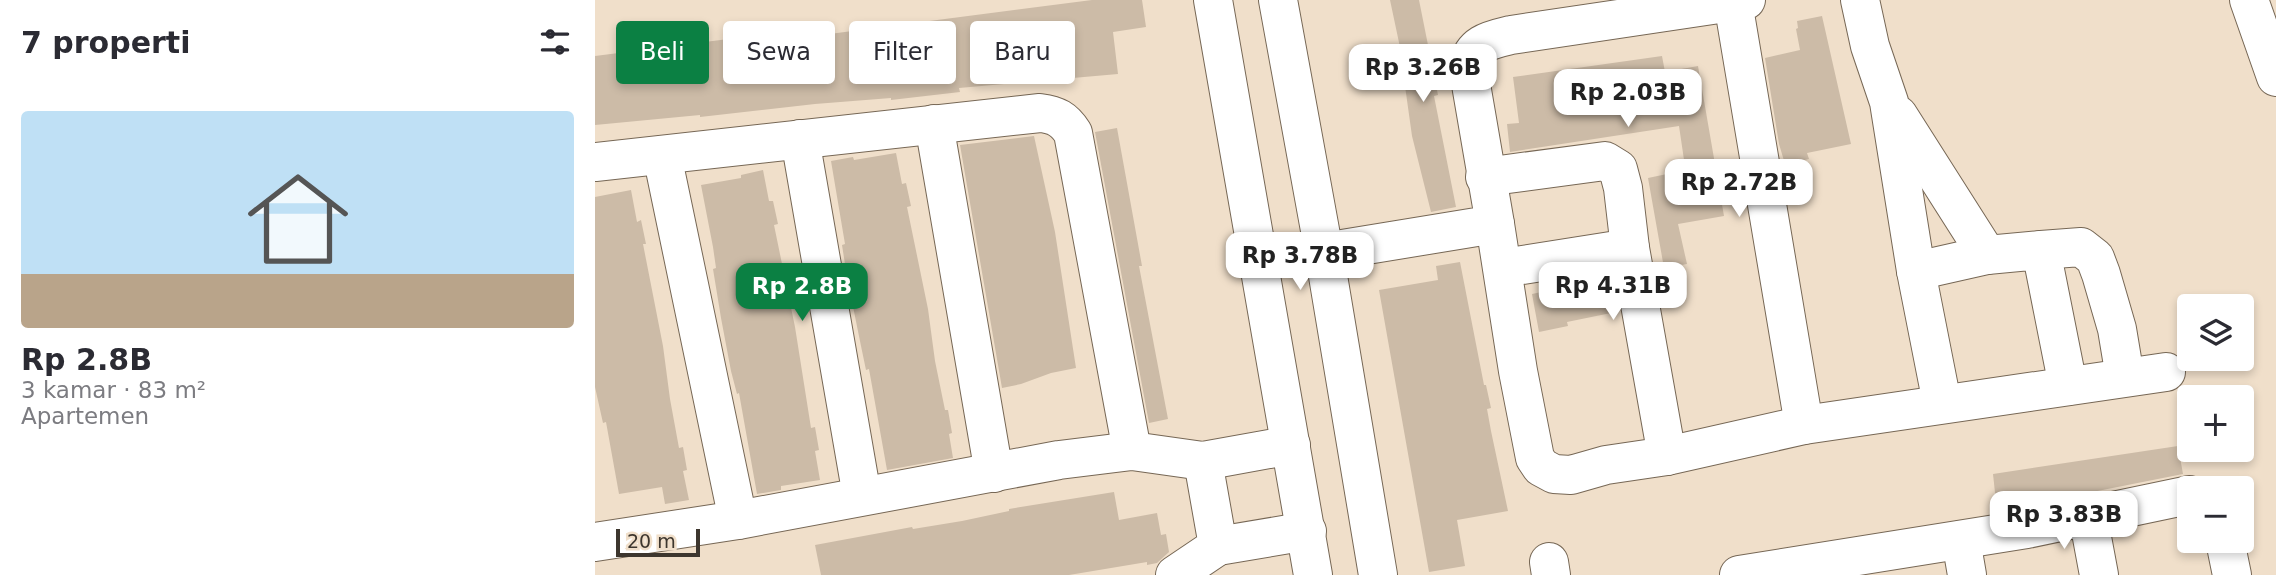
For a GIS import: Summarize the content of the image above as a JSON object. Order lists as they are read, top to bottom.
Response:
{
  "scale_bar": "20 m",
  "page": {
    "heading": "7 properti",
    "chip": [
      "Beli",
      "Sewa",
      "Filter",
      "Baru"
    ],
    "price": [
      "Rp 3.26B",
      "Rp 2.03B",
      "Rp 2.72B",
      "Rp 3.78B",
      "Rp 4.31B",
      "Rp 2.8B",
      "Rp 3.83B"
    ],
    "list": [
      {
        "name": "Rp 2.8B",
        "note": "3 kamar · 83 m² · Apartemen"
      }
    ],
    "map_buttons": ["+", "−"],
    "scale": "20 m"
  }
}
